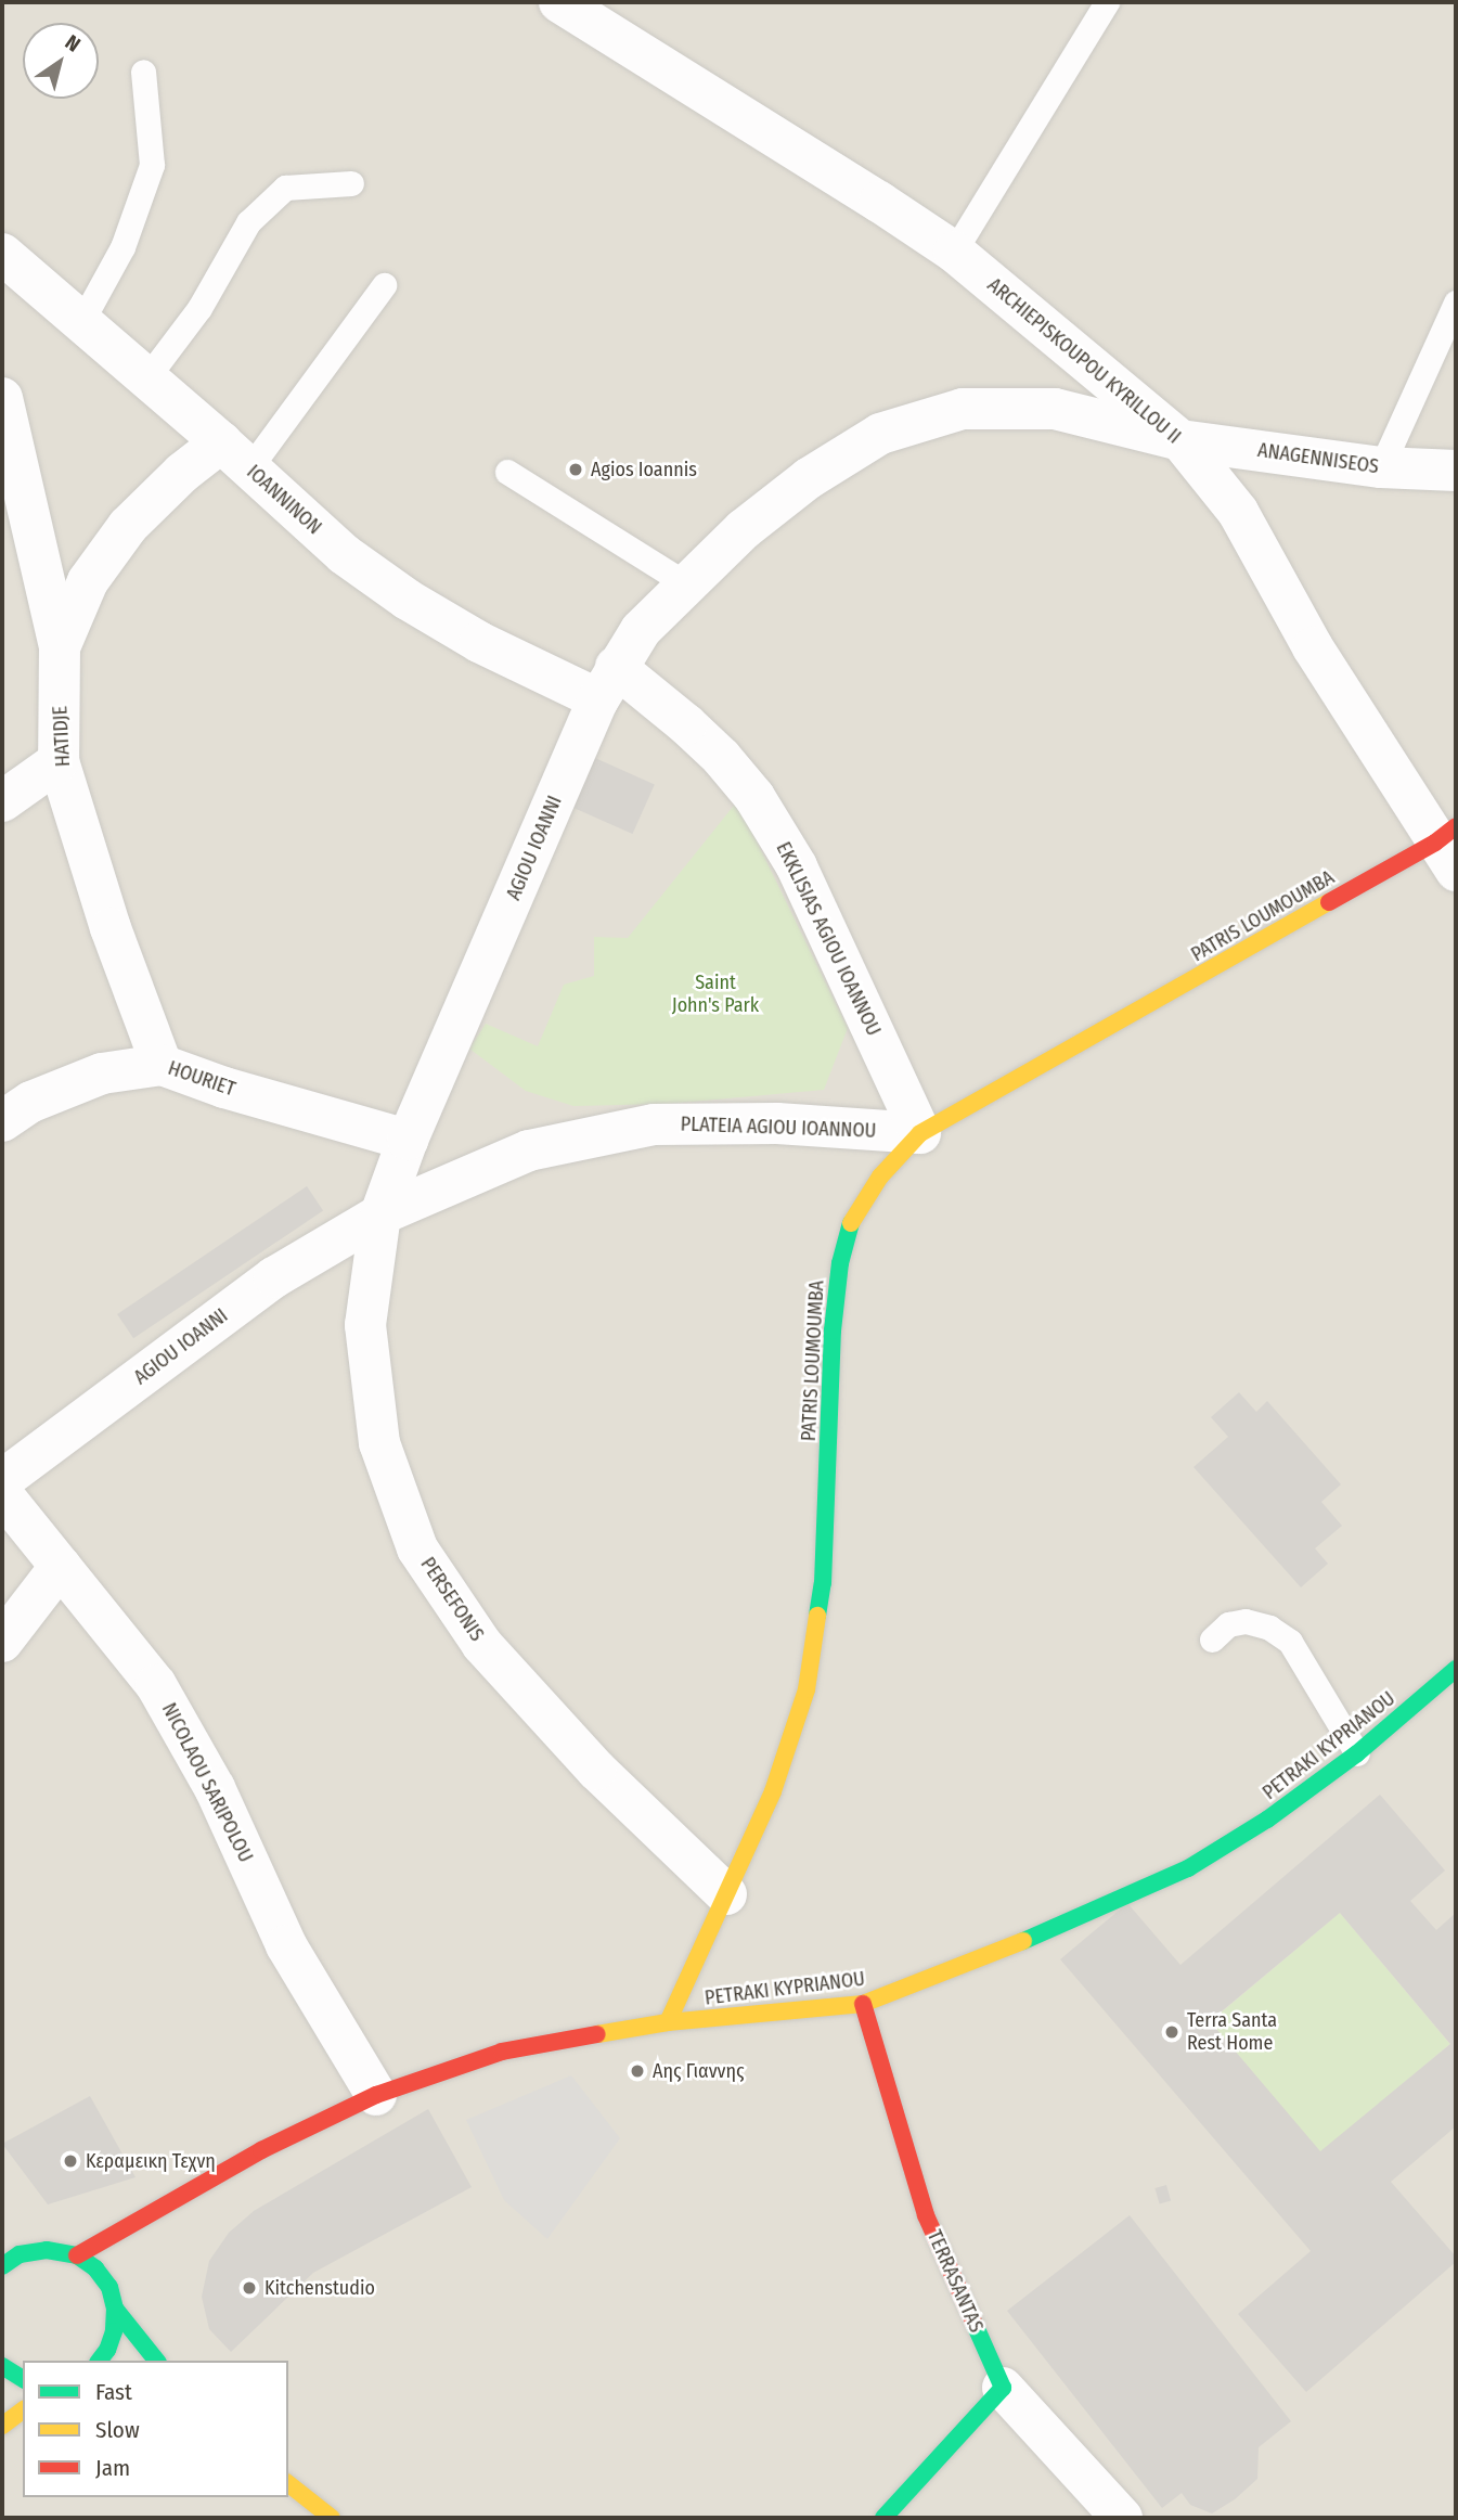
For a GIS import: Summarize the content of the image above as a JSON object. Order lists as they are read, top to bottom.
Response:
{
  "streets": {
    "street": [
      "ARCHIEPISKOUPOU KYRILLOU II",
      "ANAGENNISEOS",
      "IOANNINON",
      "HATIDJE",
      "AGIOU IOANNI",
      "PATRIS LOUMOUMBA",
      "EKKLISIAS AGIOU IOANNOU",
      "HOURIET",
      "PLATEIA AGIOU IOANNOU",
      "PERSEFONIS",
      "PETRAKI KYPRIANOU",
      "NICOLAOU SARIPOLOU",
      "TERRASANTAS"
    ]
  },
  "crossings": [
    ["ARCHIEPISKOUPOU KYRILLOU II", "ANAGENNISEOS"],
    ["ARCHIEPISKOUPOU KYRILLOU II", "AGIOU IOANNI"],
    ["ARCHIEPISKOUPOU KYRILLOU II", "PATRIS LOUMOUMBA"],
    ["ANAGENNISEOS", "AGIOU IOANNI"],
    ["IOANNINON", "AGIOU IOANNI"],
    ["IOANNINON", "EKKLISIAS AGIOU IOANNOU"],
    ["HATIDJE", "HOURIET"],
    ["AGIOU IOANNI", "EKKLISIAS AGIOU IOANNOU"],
    ["AGIOU IOANNI", "HOURIET"],
    ["AGIOU IOANNI", "PLATEIA AGIOU IOANNOU"],
    ["AGIOU IOANNI", "PERSEFONIS"],
    ["PATRIS LOUMOUMBA", "EKKLISIAS AGIOU IOANNOU"],
    ["PATRIS LOUMOUMBA", "PLATEIA AGIOU IOANNOU"],
    ["PATRIS LOUMOUMBA", "PERSEFONIS"],
    ["PATRIS LOUMOUMBA", "PETRAKI KYPRIANOU"],
    ["EKKLISIAS AGIOU IOANNOU", "PLATEIA AGIOU IOANNOU"],
    ["PLATEIA AGIOU IOANNOU", "PERSEFONIS"],
    ["PETRAKI KYPRIANOU", "NICOLAOU SARIPOLOU"],
    ["PETRAKI KYPRIANOU", "TERRASANTAS"]
  ],
  "parks": ["Saint John's Park"],
  "places": [
    "Agios Ioannis",
    "Terra Santa Rest Home",
    "Αης Γιαννης",
    "Κεραμεικη Τεχνη",
    "Kitchenstudio"
  ],
  "legend": ["Fast", "Slow", "Jam"],
  "north": "top right"
}
